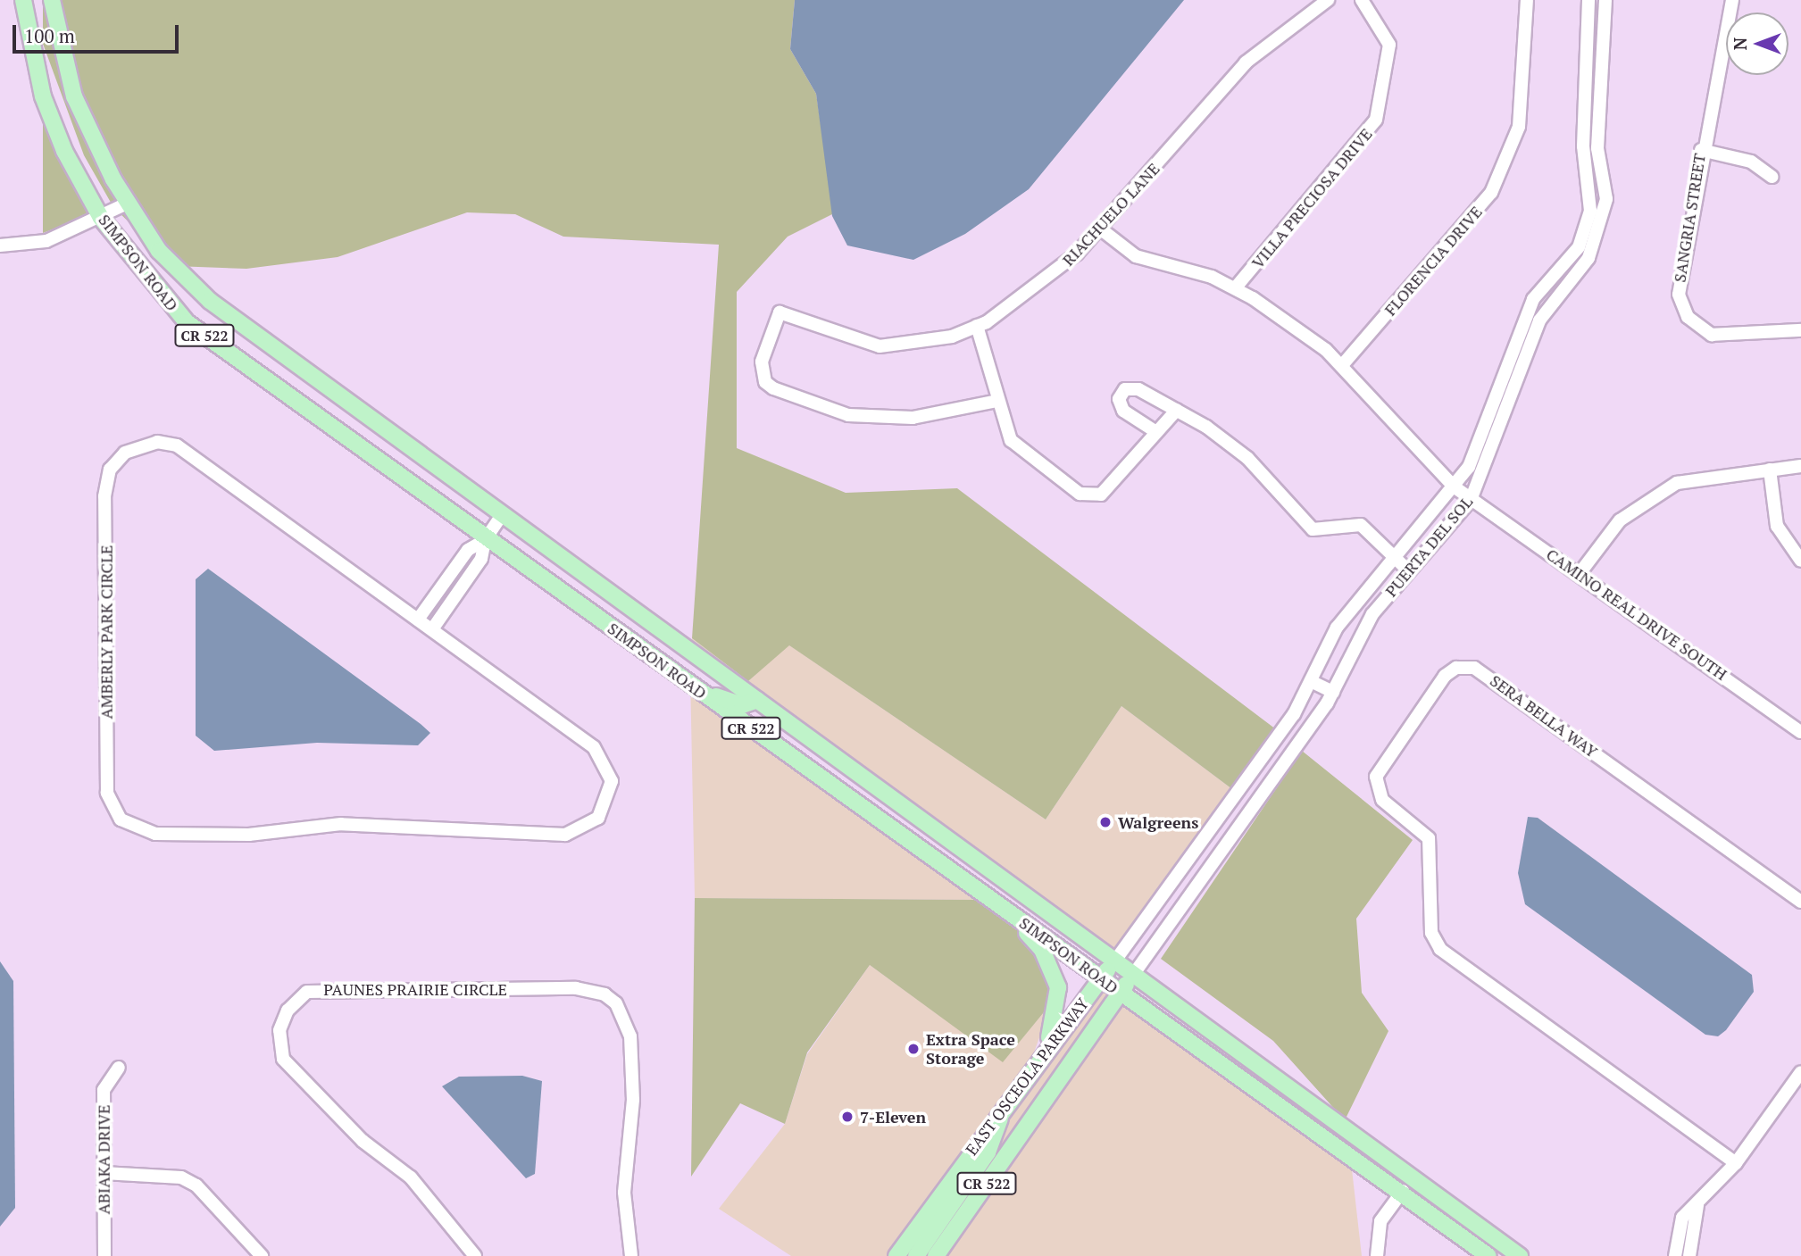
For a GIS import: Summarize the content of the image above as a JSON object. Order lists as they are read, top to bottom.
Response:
{
  "streets": {
    "main road": ["SIMPSON ROAD", "CR 522", "EAST OSCEOLA PARKWAY"],
    "street": [
      "VILLA PRECIOSA DRIVE",
      "RIACHUELO LANE",
      "SANGRIA STREET",
      "FLORENCIA DRIVE",
      "PUERTA DEL SOL",
      "CAMINO REAL DRIVE SOUTH",
      "AMBERLY PARK CIRCLE",
      "SERA BELLA WAY",
      "PAUNES PRAIRIE CIRCLE",
      "ABIAKA DRIVE"
    ]
  },
  "crossings": [
    ["VILLA PRECIOSA DRIVE", "CAMINO REAL DRIVE SOUTH"],
    ["RIACHUELO LANE", "CAMINO REAL DRIVE SOUTH"],
    ["FLORENCIA DRIVE", "CAMINO REAL DRIVE SOUTH"],
    ["SIMPSON ROAD", "CR 522"],
    ["SIMPSON ROAD", "PUERTA DEL SOL"],
    ["SIMPSON ROAD", "EAST OSCEOLA PARKWAY"],
    ["CR 522", "EAST OSCEOLA PARKWAY"],
    ["PUERTA DEL SOL", "CAMINO REAL DRIVE SOUTH"],
    ["PUERTA DEL SOL", "EAST OSCEOLA PARKWAY"]
  ],
  "places": ["Walgreens", "Extra Space Storage", "7-Eleven"],
  "scale_bar": "100 m",
  "north": "left"
}
